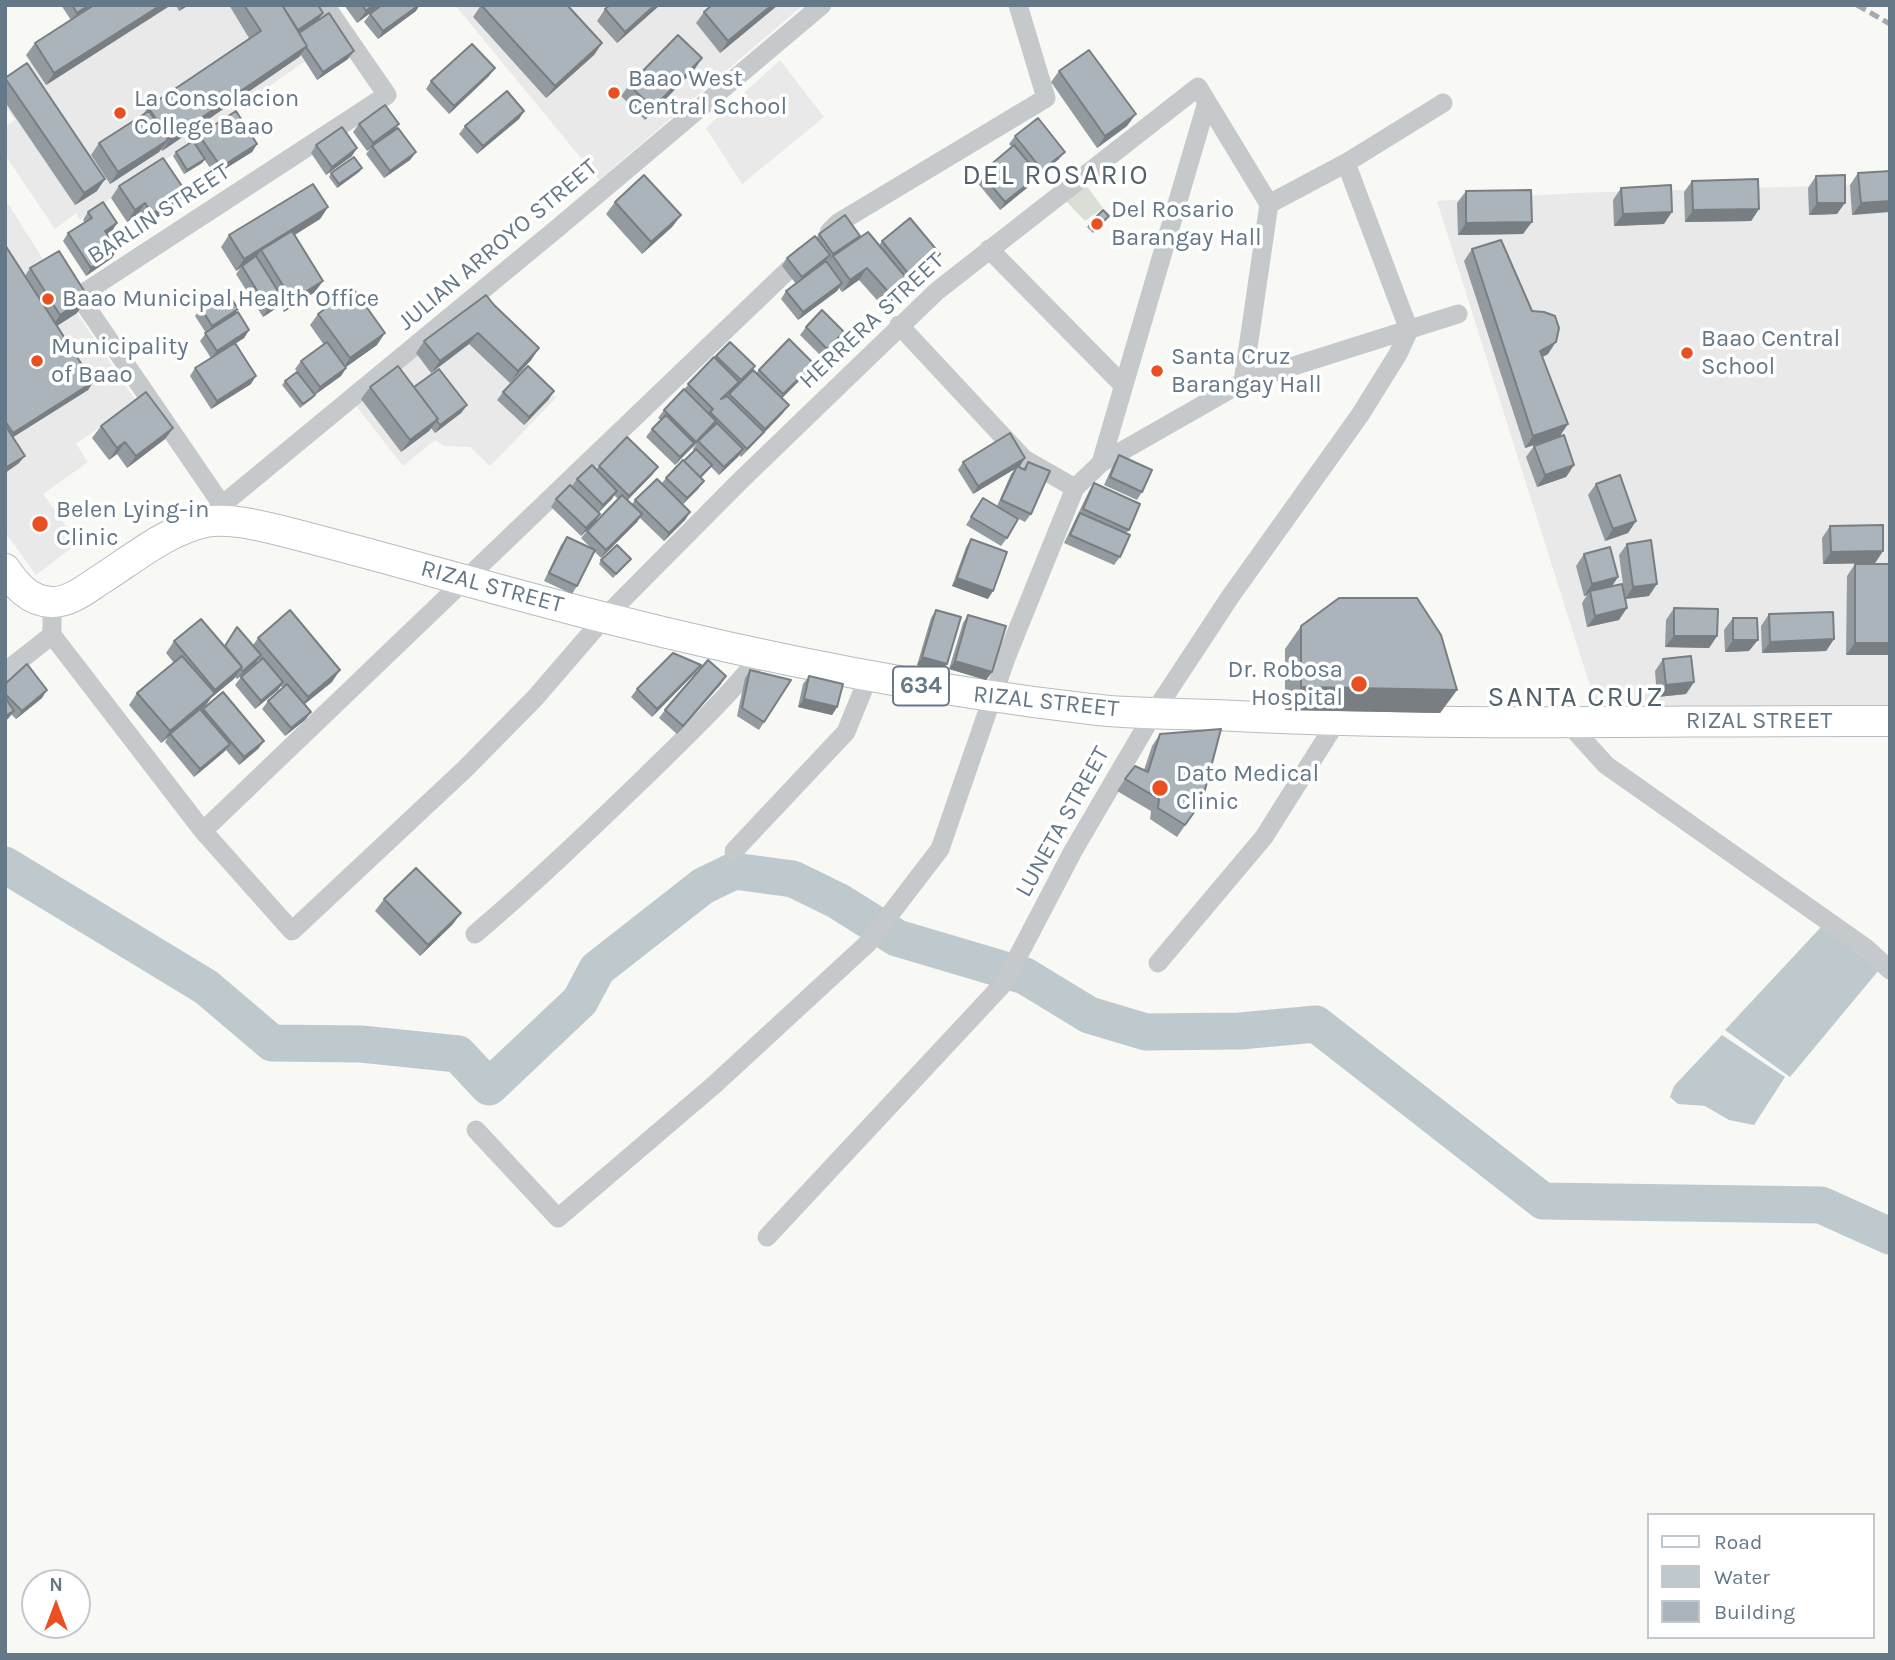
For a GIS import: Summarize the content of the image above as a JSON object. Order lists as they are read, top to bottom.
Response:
{
  "streets": {
    "main road": ["RIZAL STREET", "634"],
    "street": [
      "BARLIN STREET",
      "JULIAN ARROYO STREET",
      "HERRERA STREET",
      "LUNETA STREET"
    ]
  },
  "crossings": [
    ["BARLIN STREET", "JULIAN ARROYO STREET"],
    ["BARLIN STREET", "RIZAL STREET"],
    ["JULIAN ARROYO STREET", "RIZAL STREET"],
    ["HERRERA STREET", "RIZAL STREET"],
    ["RIZAL STREET", "LUNETA STREET"]
  ],
  "districts": ["DEL ROSARIO", "SANTA CRUZ"],
  "places": [
    "Baao West Central School",
    "La Consolacion College Baao",
    "Del Rosario Barangay Hall",
    "Baao Municipal Health Office",
    "Baao Central School",
    "Municipality of Baao",
    "Santa Cruz Barangay Hall",
    "Belen Lying-in Clinic",
    "Dr. Robosa Hospital",
    "Dato Medical Clinic"
  ],
  "legend": ["Road", "Water", "Building"],
  "north": "top"
}
